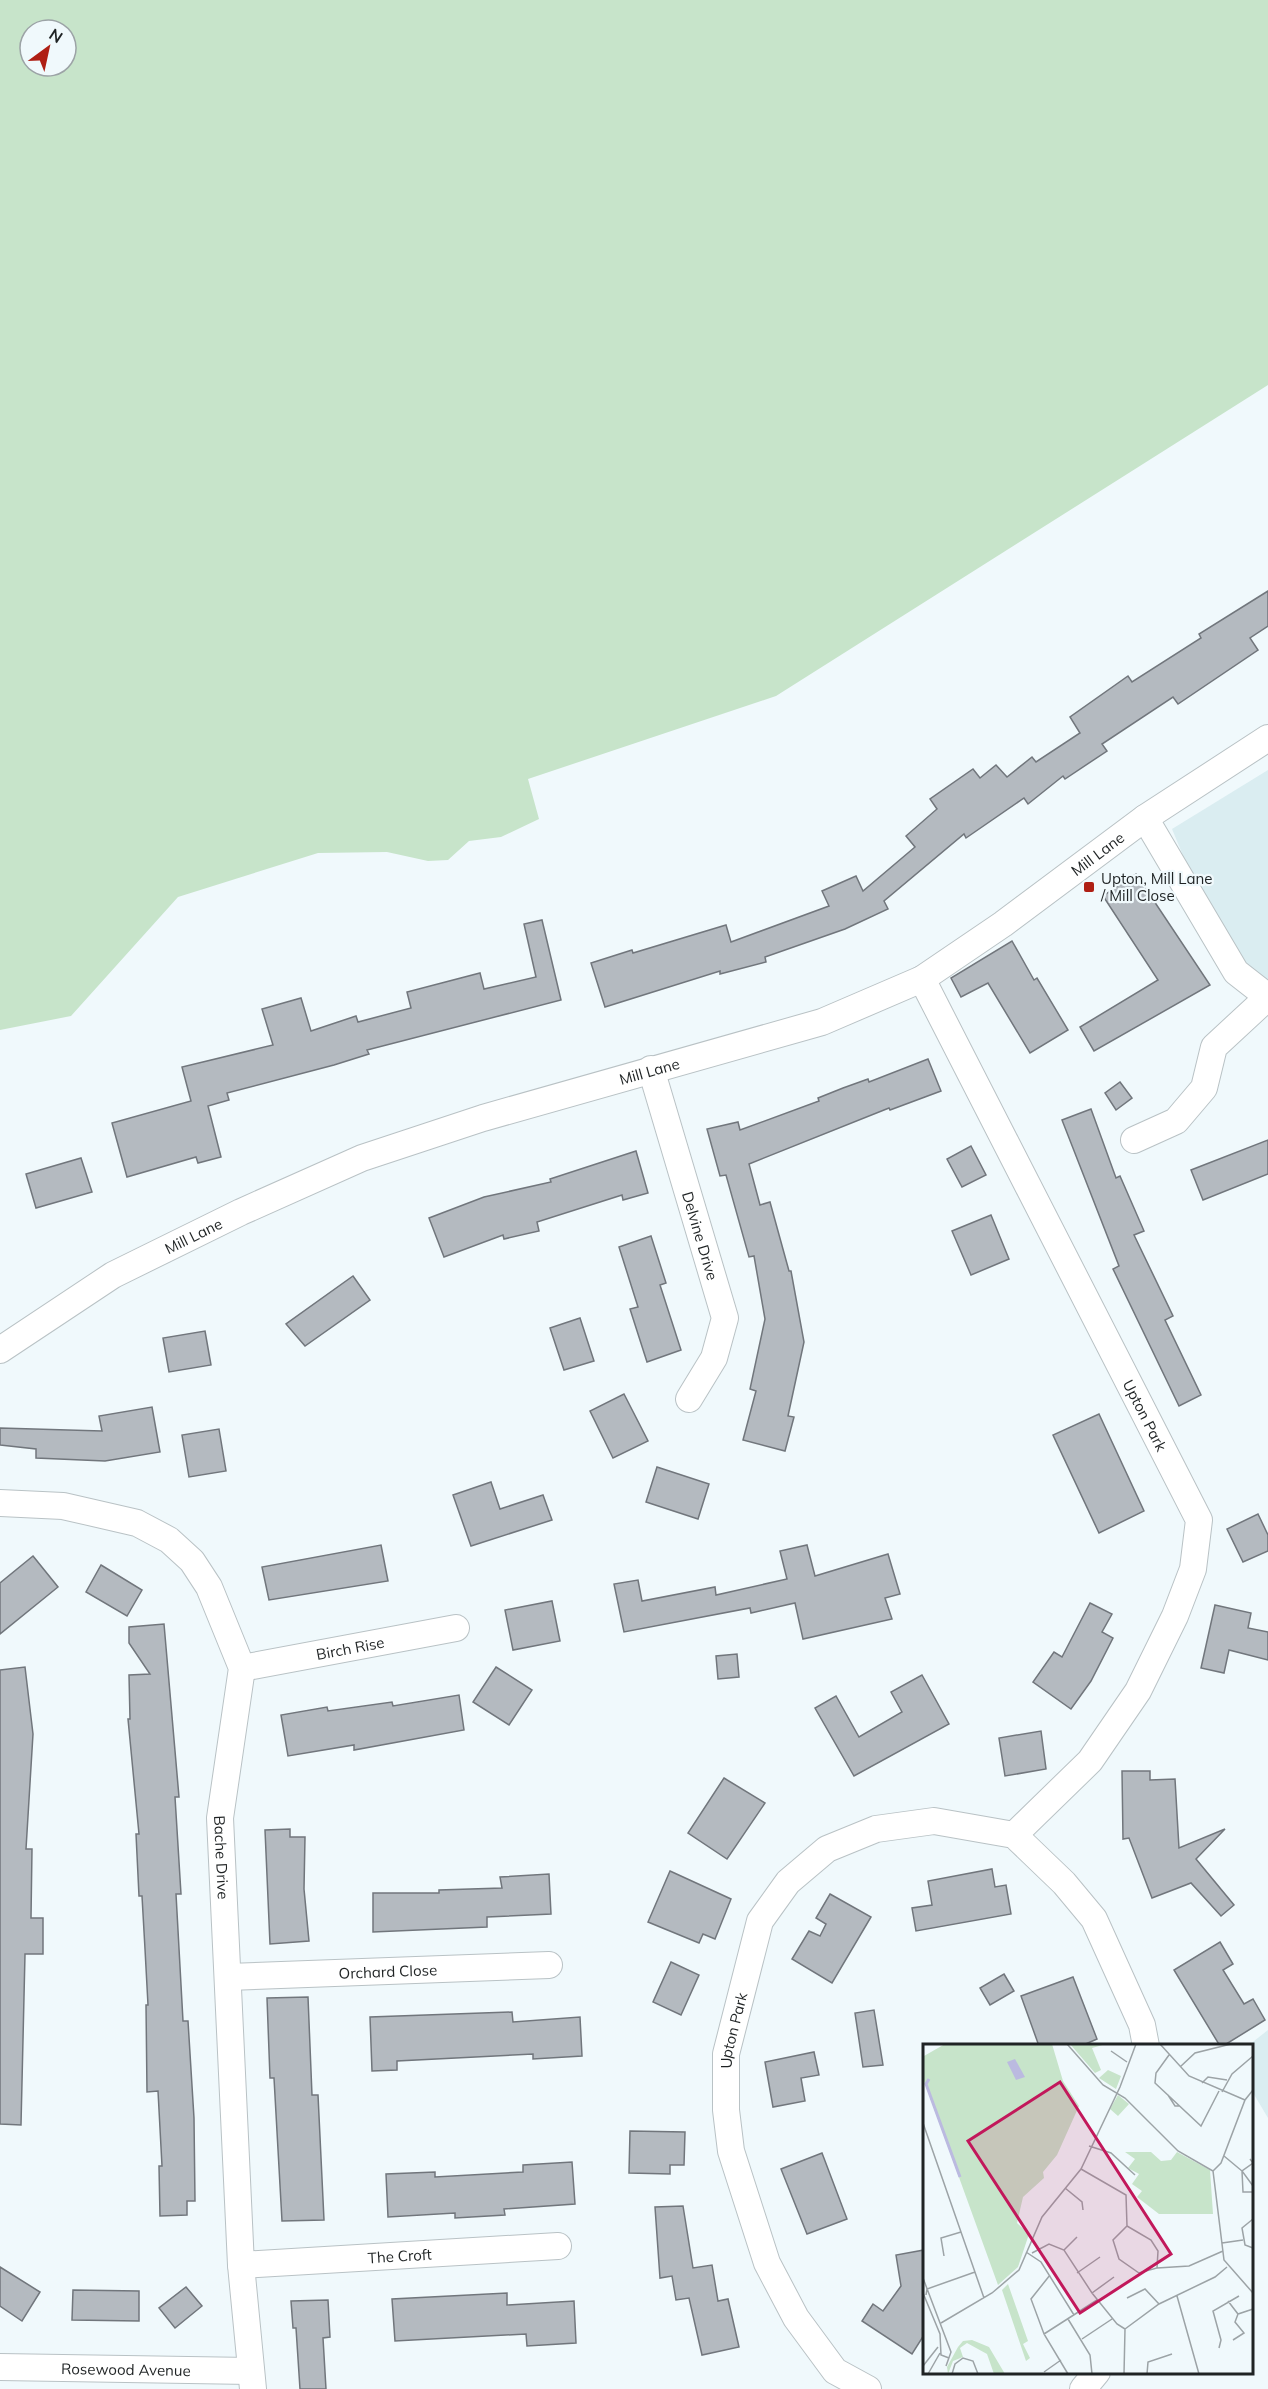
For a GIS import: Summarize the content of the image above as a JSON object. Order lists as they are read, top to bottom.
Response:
{
  "streets": {
    "street": [
      "Mill Lane",
      "Delvine Drive",
      "Upton Park",
      "Birch Rise",
      "Bache Drive",
      "Orchard Close",
      "The Croft",
      "Rosewood Avenue"
    ]
  },
  "crossings": [
    ["Mill Lane", "Delvine Drive"],
    ["Mill Lane", "Upton Park"],
    ["Birch Rise", "Bache Drive"],
    ["Bache Drive", "Orchard Close"],
    ["Bache Drive", "The Croft"],
    ["Bache Drive", "Rosewood Avenue"]
  ],
  "places": {
    "transit": ["Upton, Mill Lane / Mill Close"]
  },
  "north": "top right"
}
